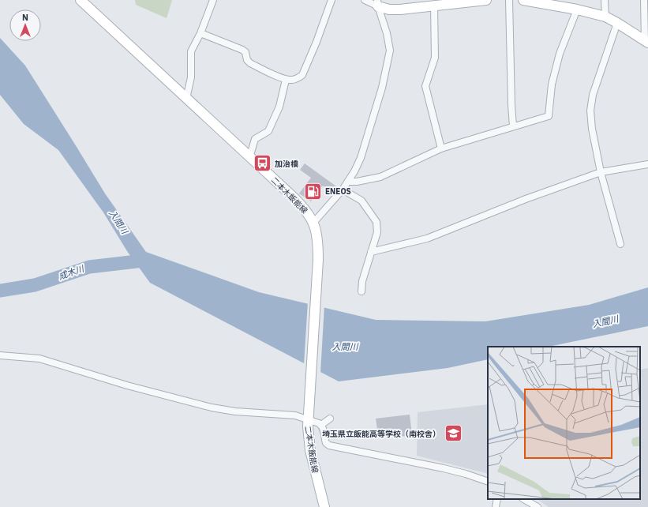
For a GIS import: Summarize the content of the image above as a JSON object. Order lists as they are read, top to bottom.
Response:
{
  "streets": {
    "main road": ["二本木飯能線"]
  },
  "water": ["入間川", "成木川"],
  "places": {
    "bus stop": ["加治橋"],
    "fuel station": ["ENEOS"],
    "school or university": ["埼玉県立飯能高等学校（南校舎）"]
  },
  "north": "top"
}
